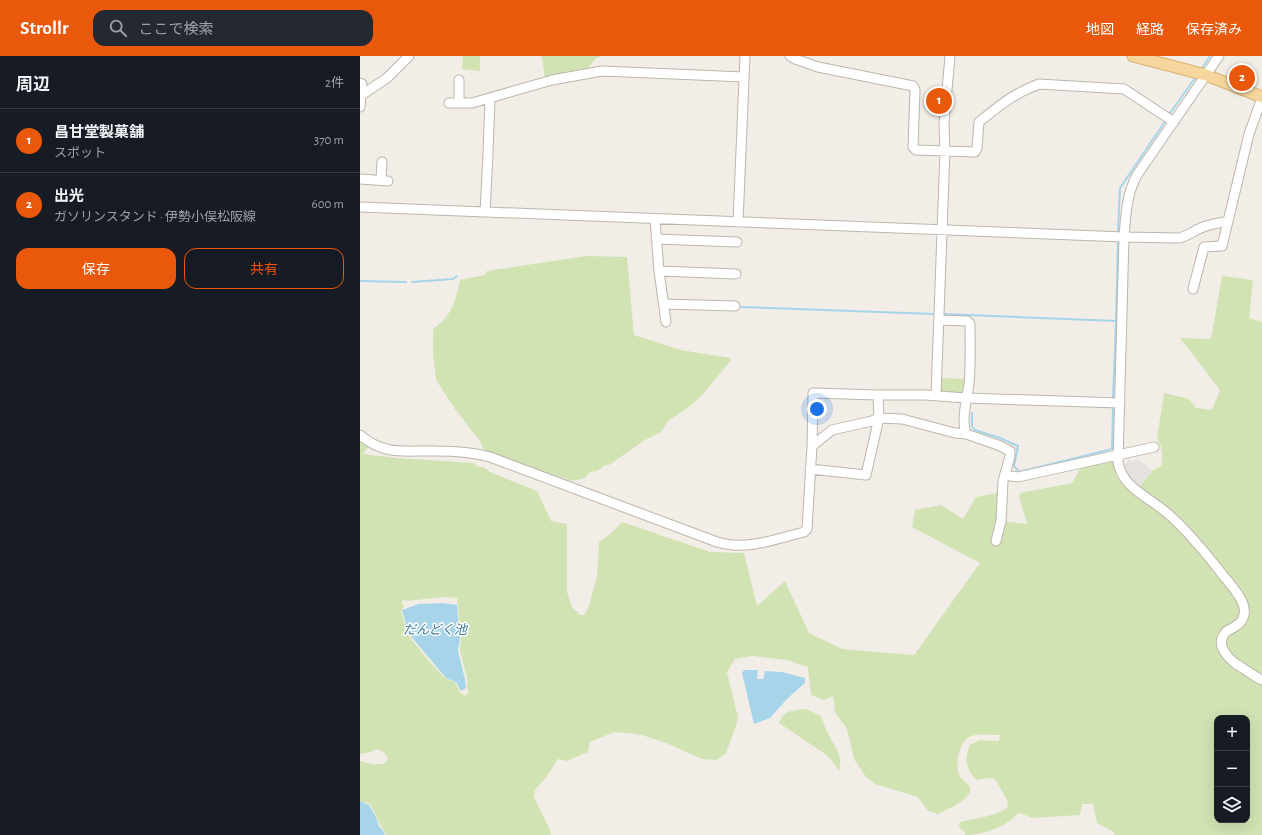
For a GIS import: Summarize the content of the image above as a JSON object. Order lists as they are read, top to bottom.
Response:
{
  "water": ["だんどく池"],
  "page": {
    "header": "Strollr",
    "search": "ここで検索",
    "nav": ["地図", "経路", "保存済み"],
    "heading": ["周辺", "2件"],
    "pins": ["2", "1"],
    "list": [
      {
        "mark": "1",
        "name": "昌甘堂製菓舗",
        "note": "スポット",
        "value": "370 m"
      },
      {
        "mark": "2",
        "name": "出光",
        "note": "ガソリンスタンド · 伊勢小俣松阪線",
        "value": "600 m"
      }
    ],
    "buttons": ["保存", "共有"],
    "map_buttons": ["+", "−"]
  }
}
